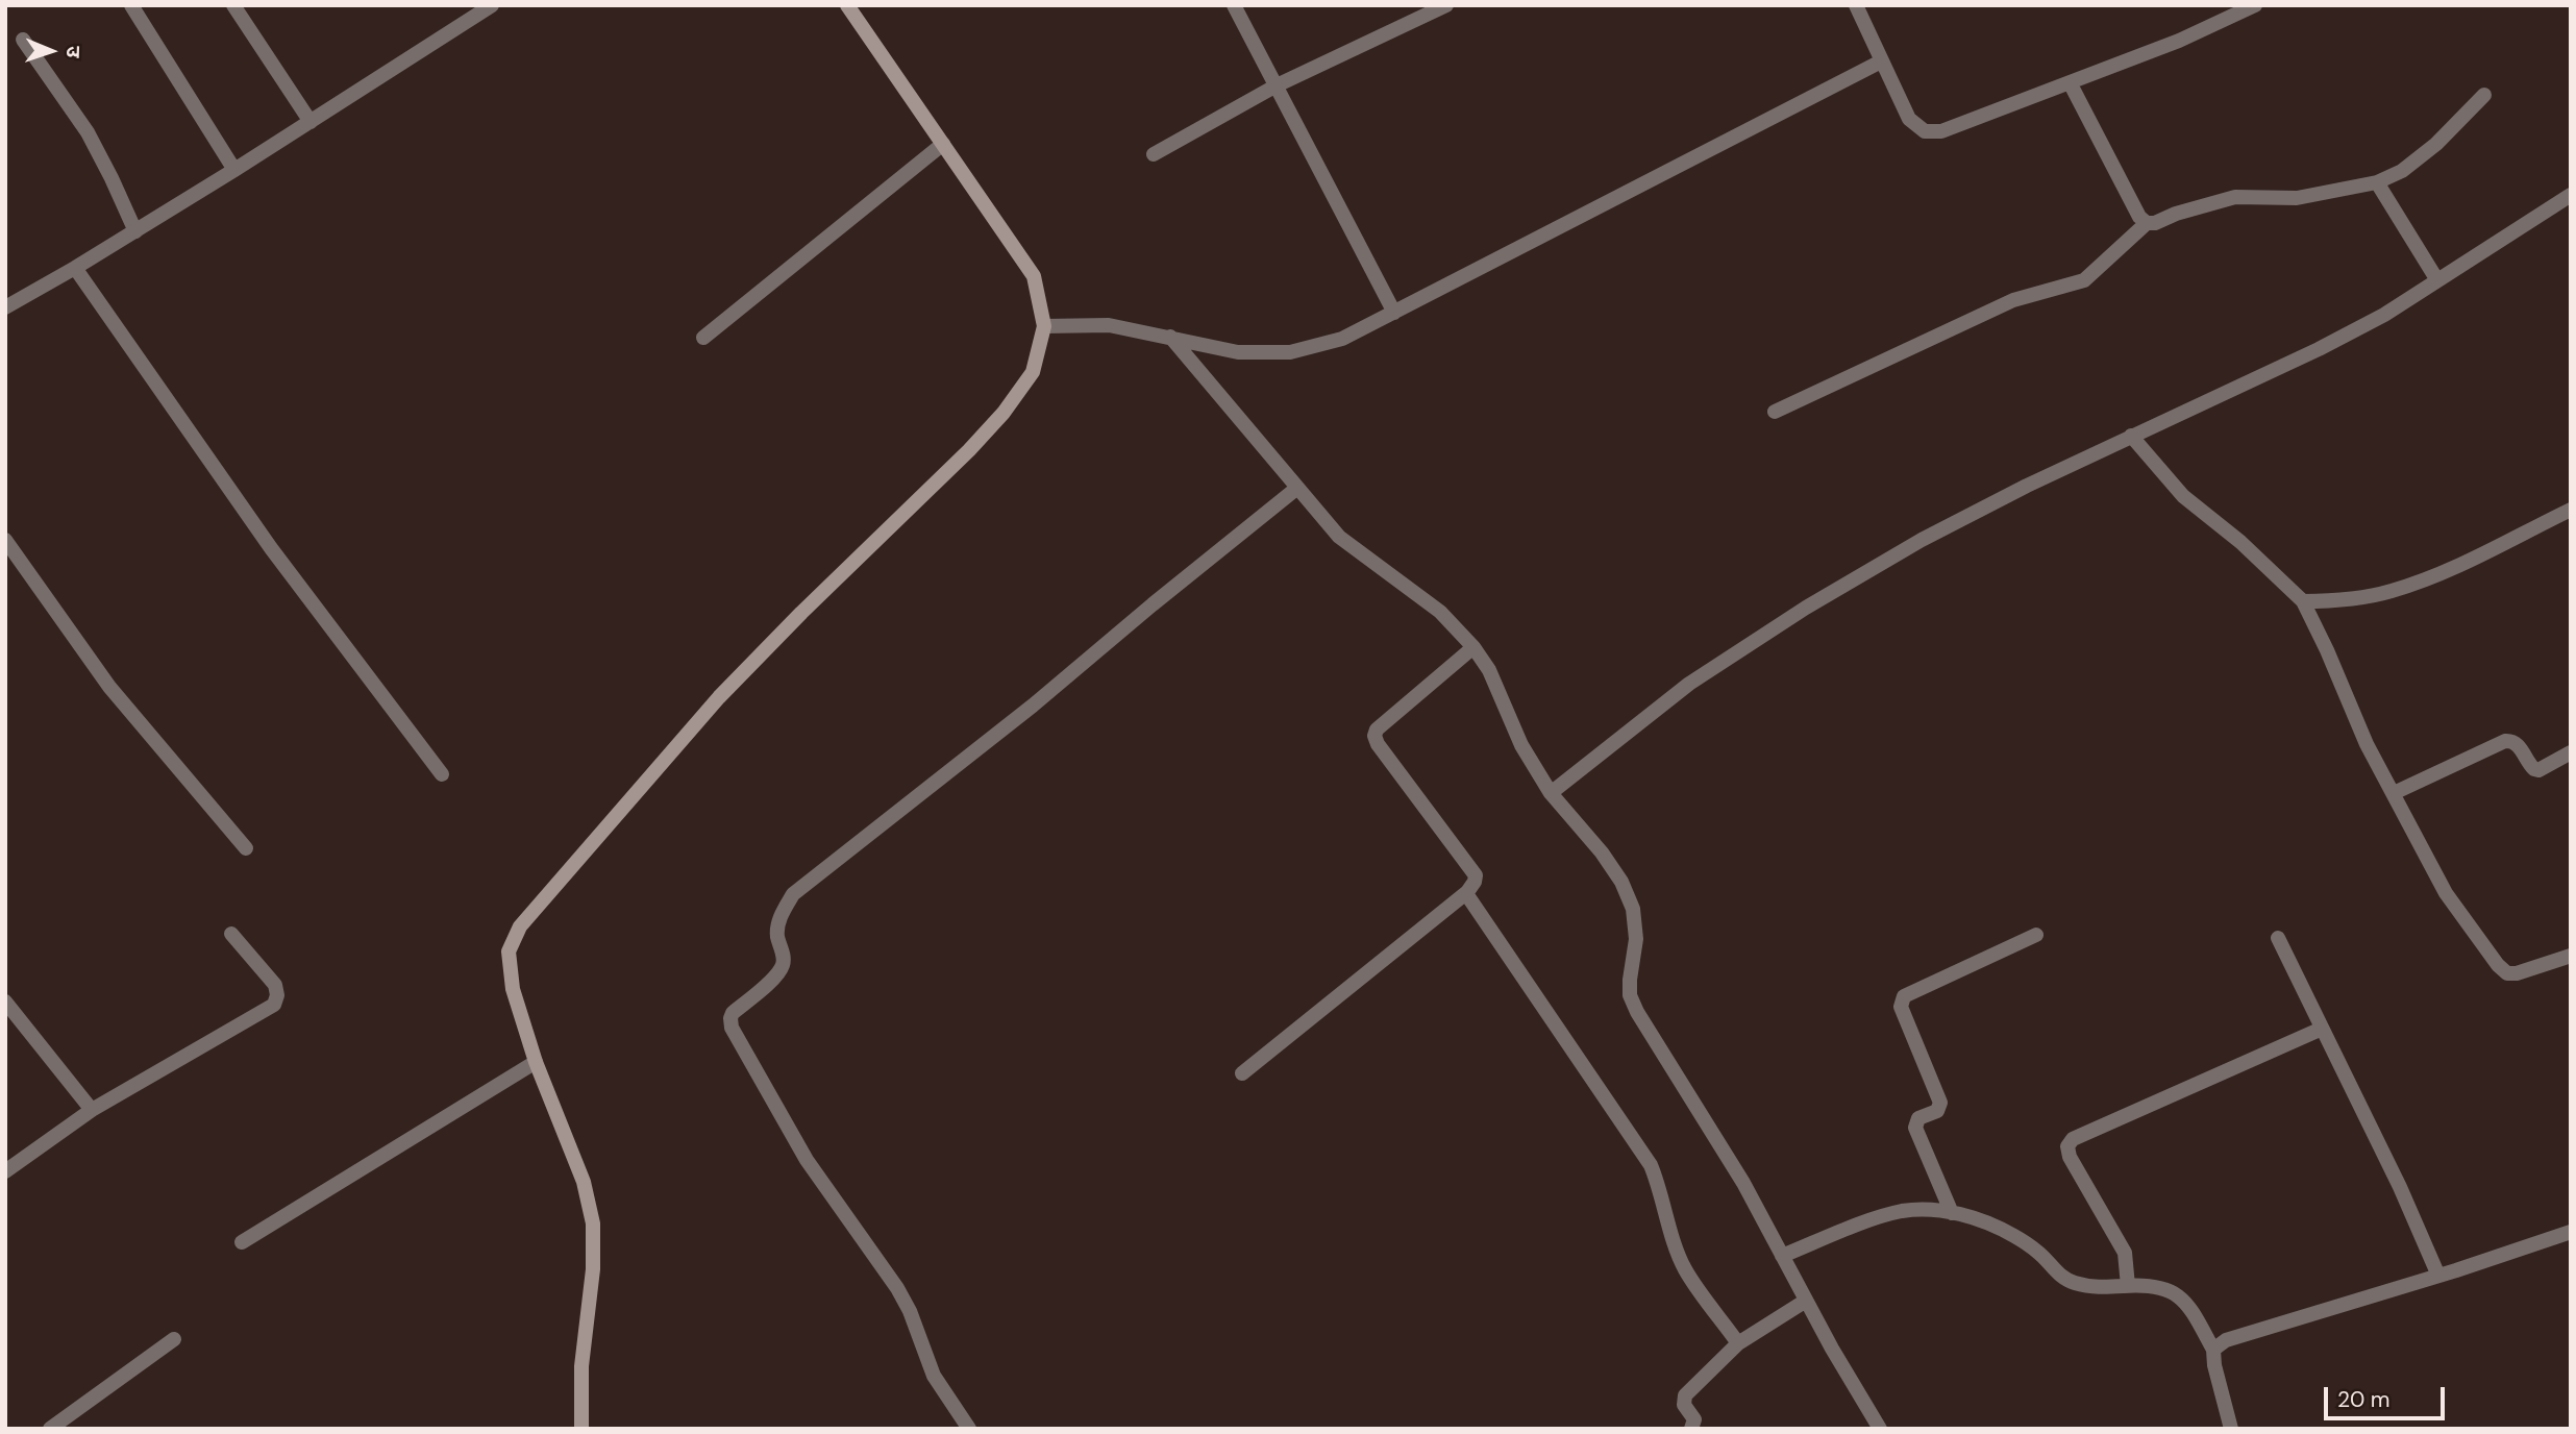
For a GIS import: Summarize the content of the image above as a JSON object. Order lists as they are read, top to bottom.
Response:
{
  "scale_bar": "20 m",
  "north": "right"
}
